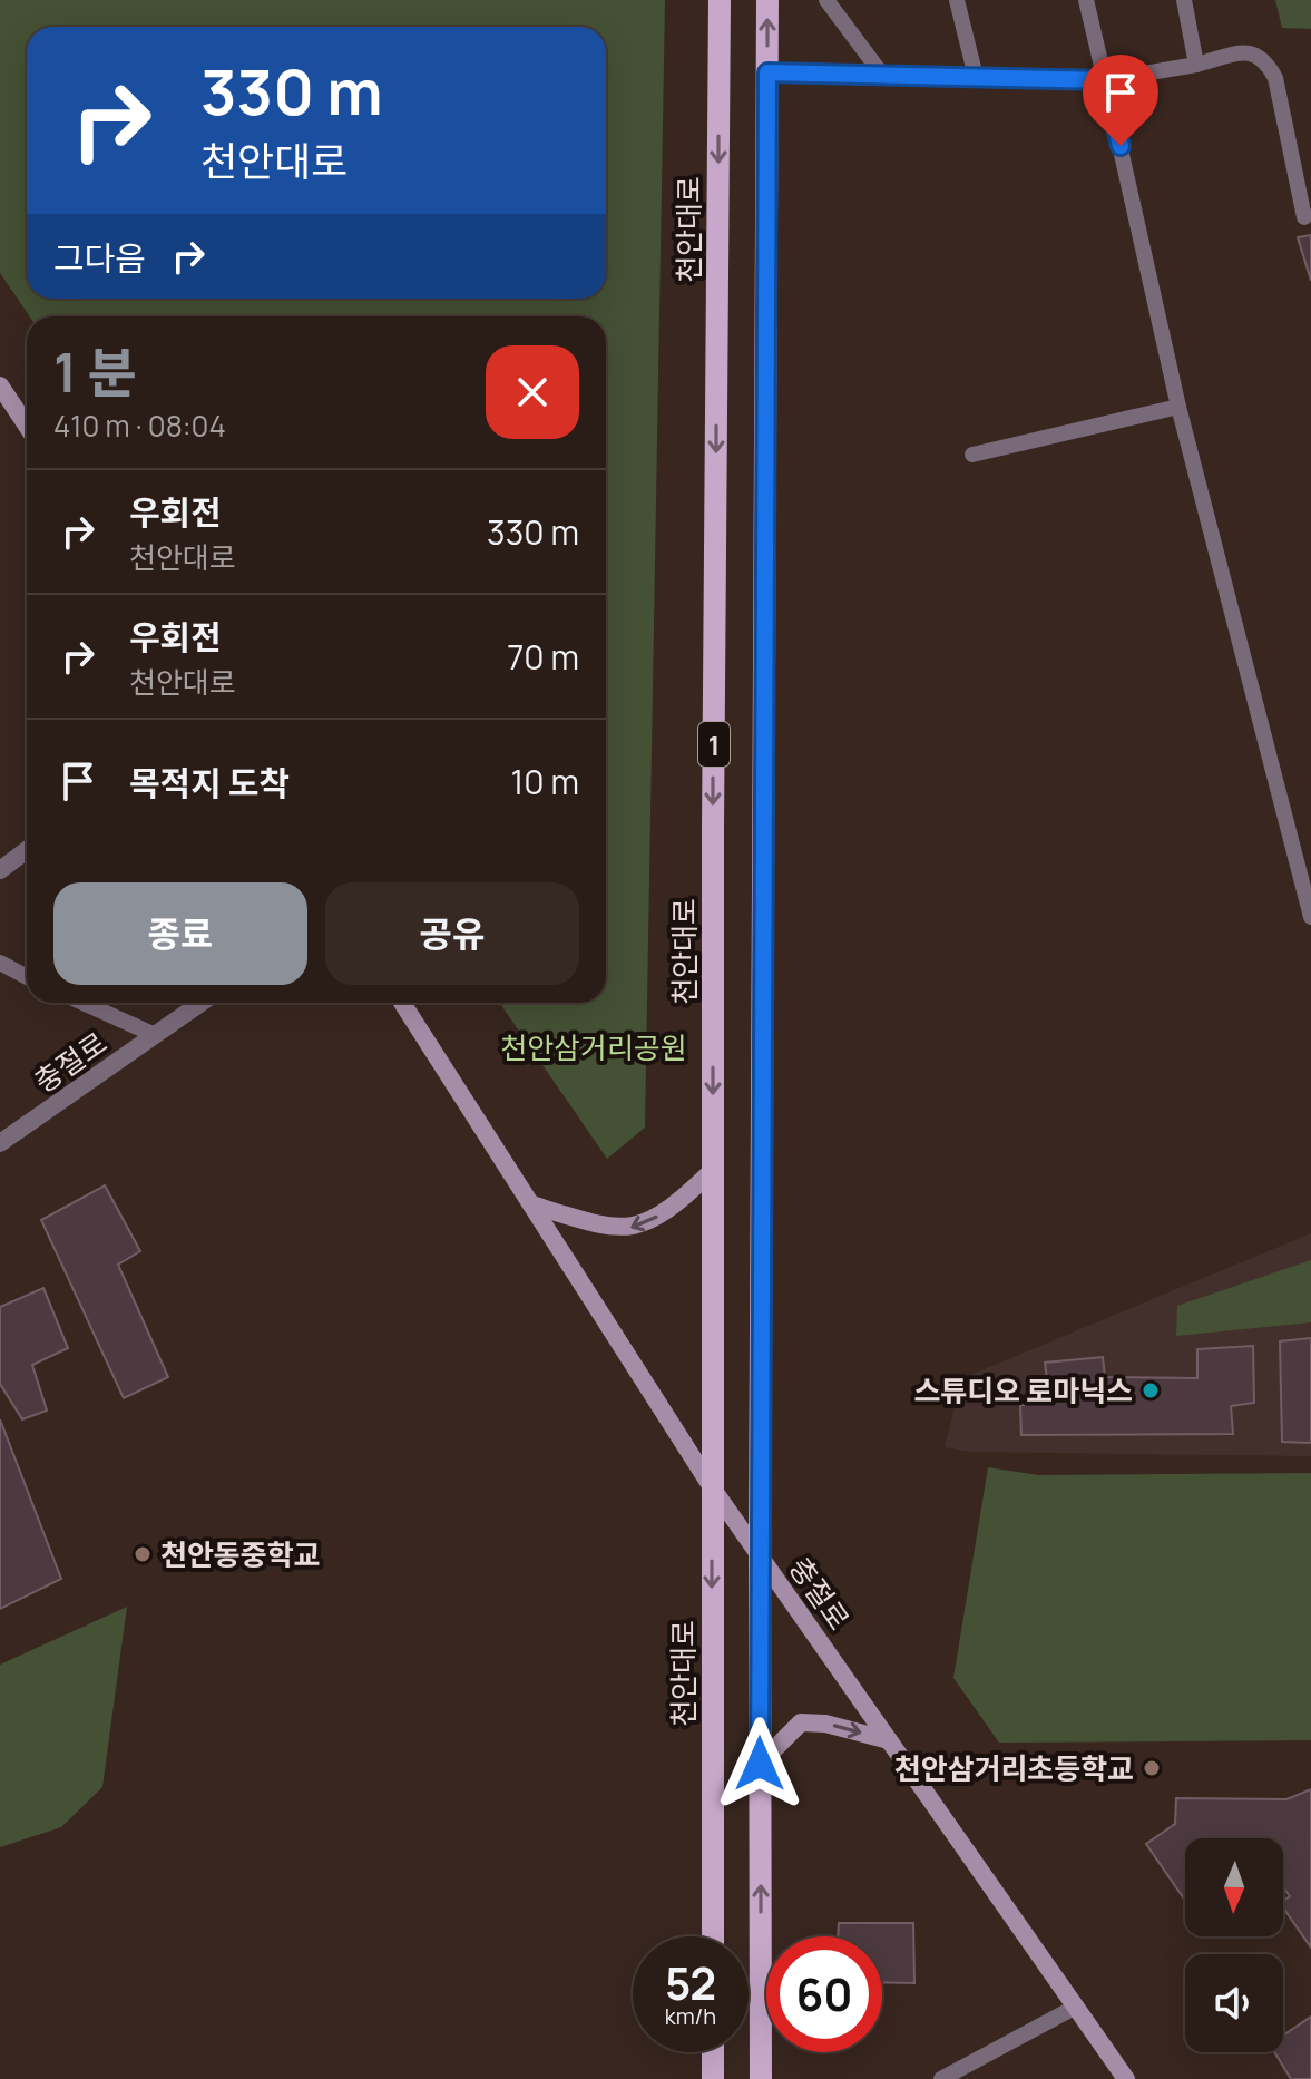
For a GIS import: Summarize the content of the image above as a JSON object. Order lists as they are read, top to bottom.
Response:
{
  "streets": {
    "main road": ["천안대로", "1"],
    "street": ["충절로"]
  },
  "crossings": [
    ["천안대로", "충절로"],
    ["1", "충절로"]
  ],
  "parks": ["천안삼거리공원"],
  "places": ["스튜디오 로마닉스", "천안동중학교", "천안삼거리초등학교"],
  "north": "bottom",
  "page": {
    "turn": ["330 m", "천안대로"],
    "then": "그다음",
    "heading": ["1 분", "410 m · 08:04"],
    "list": [
      {
        "name": "우회전",
        "note": "천안대로",
        "value": "330 m"
      },
      {
        "name": "우회전",
        "note": "천안대로",
        "value": "70 m"
      },
      {
        "name": "목적지 도착",
        "value": "10 m"
      }
    ],
    "buttons": ["종료", "공유"],
    "speed": "52 km/h",
    "limit": "60"
  }
}
